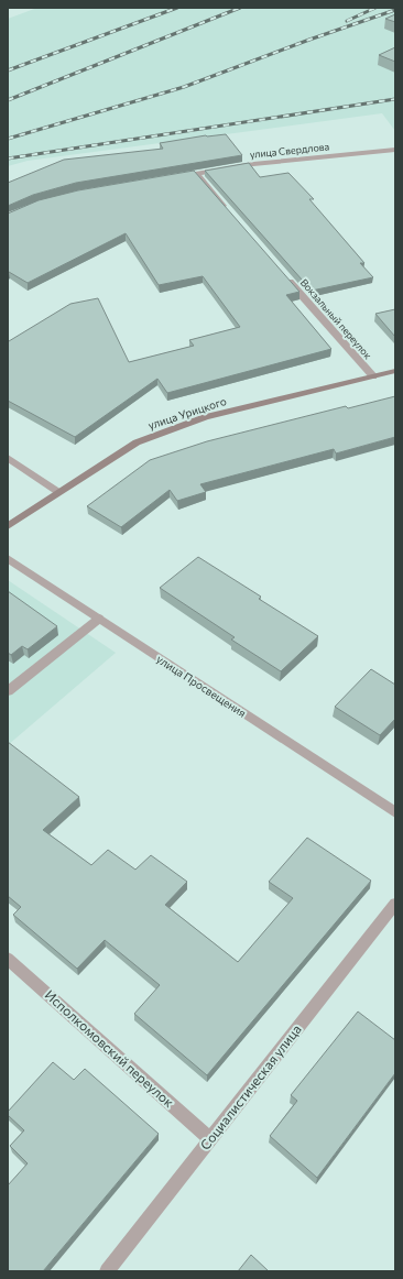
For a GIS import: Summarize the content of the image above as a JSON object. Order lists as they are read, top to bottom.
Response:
{
  "streets": {
    "main road": ["улица Урицкого"],
    "street": [
      "улица Свердлова",
      "Вокзальный переулок",
      "улица Просвещения",
      "Исполкомовский переулок",
      "Социалистическая улица"
    ]
  },
  "crossings": [
    ["Вокзальный переулок", "улица Урицкого"],
    ["Исполкомовский переулок", "Социалистическая улица"]
  ]
}
